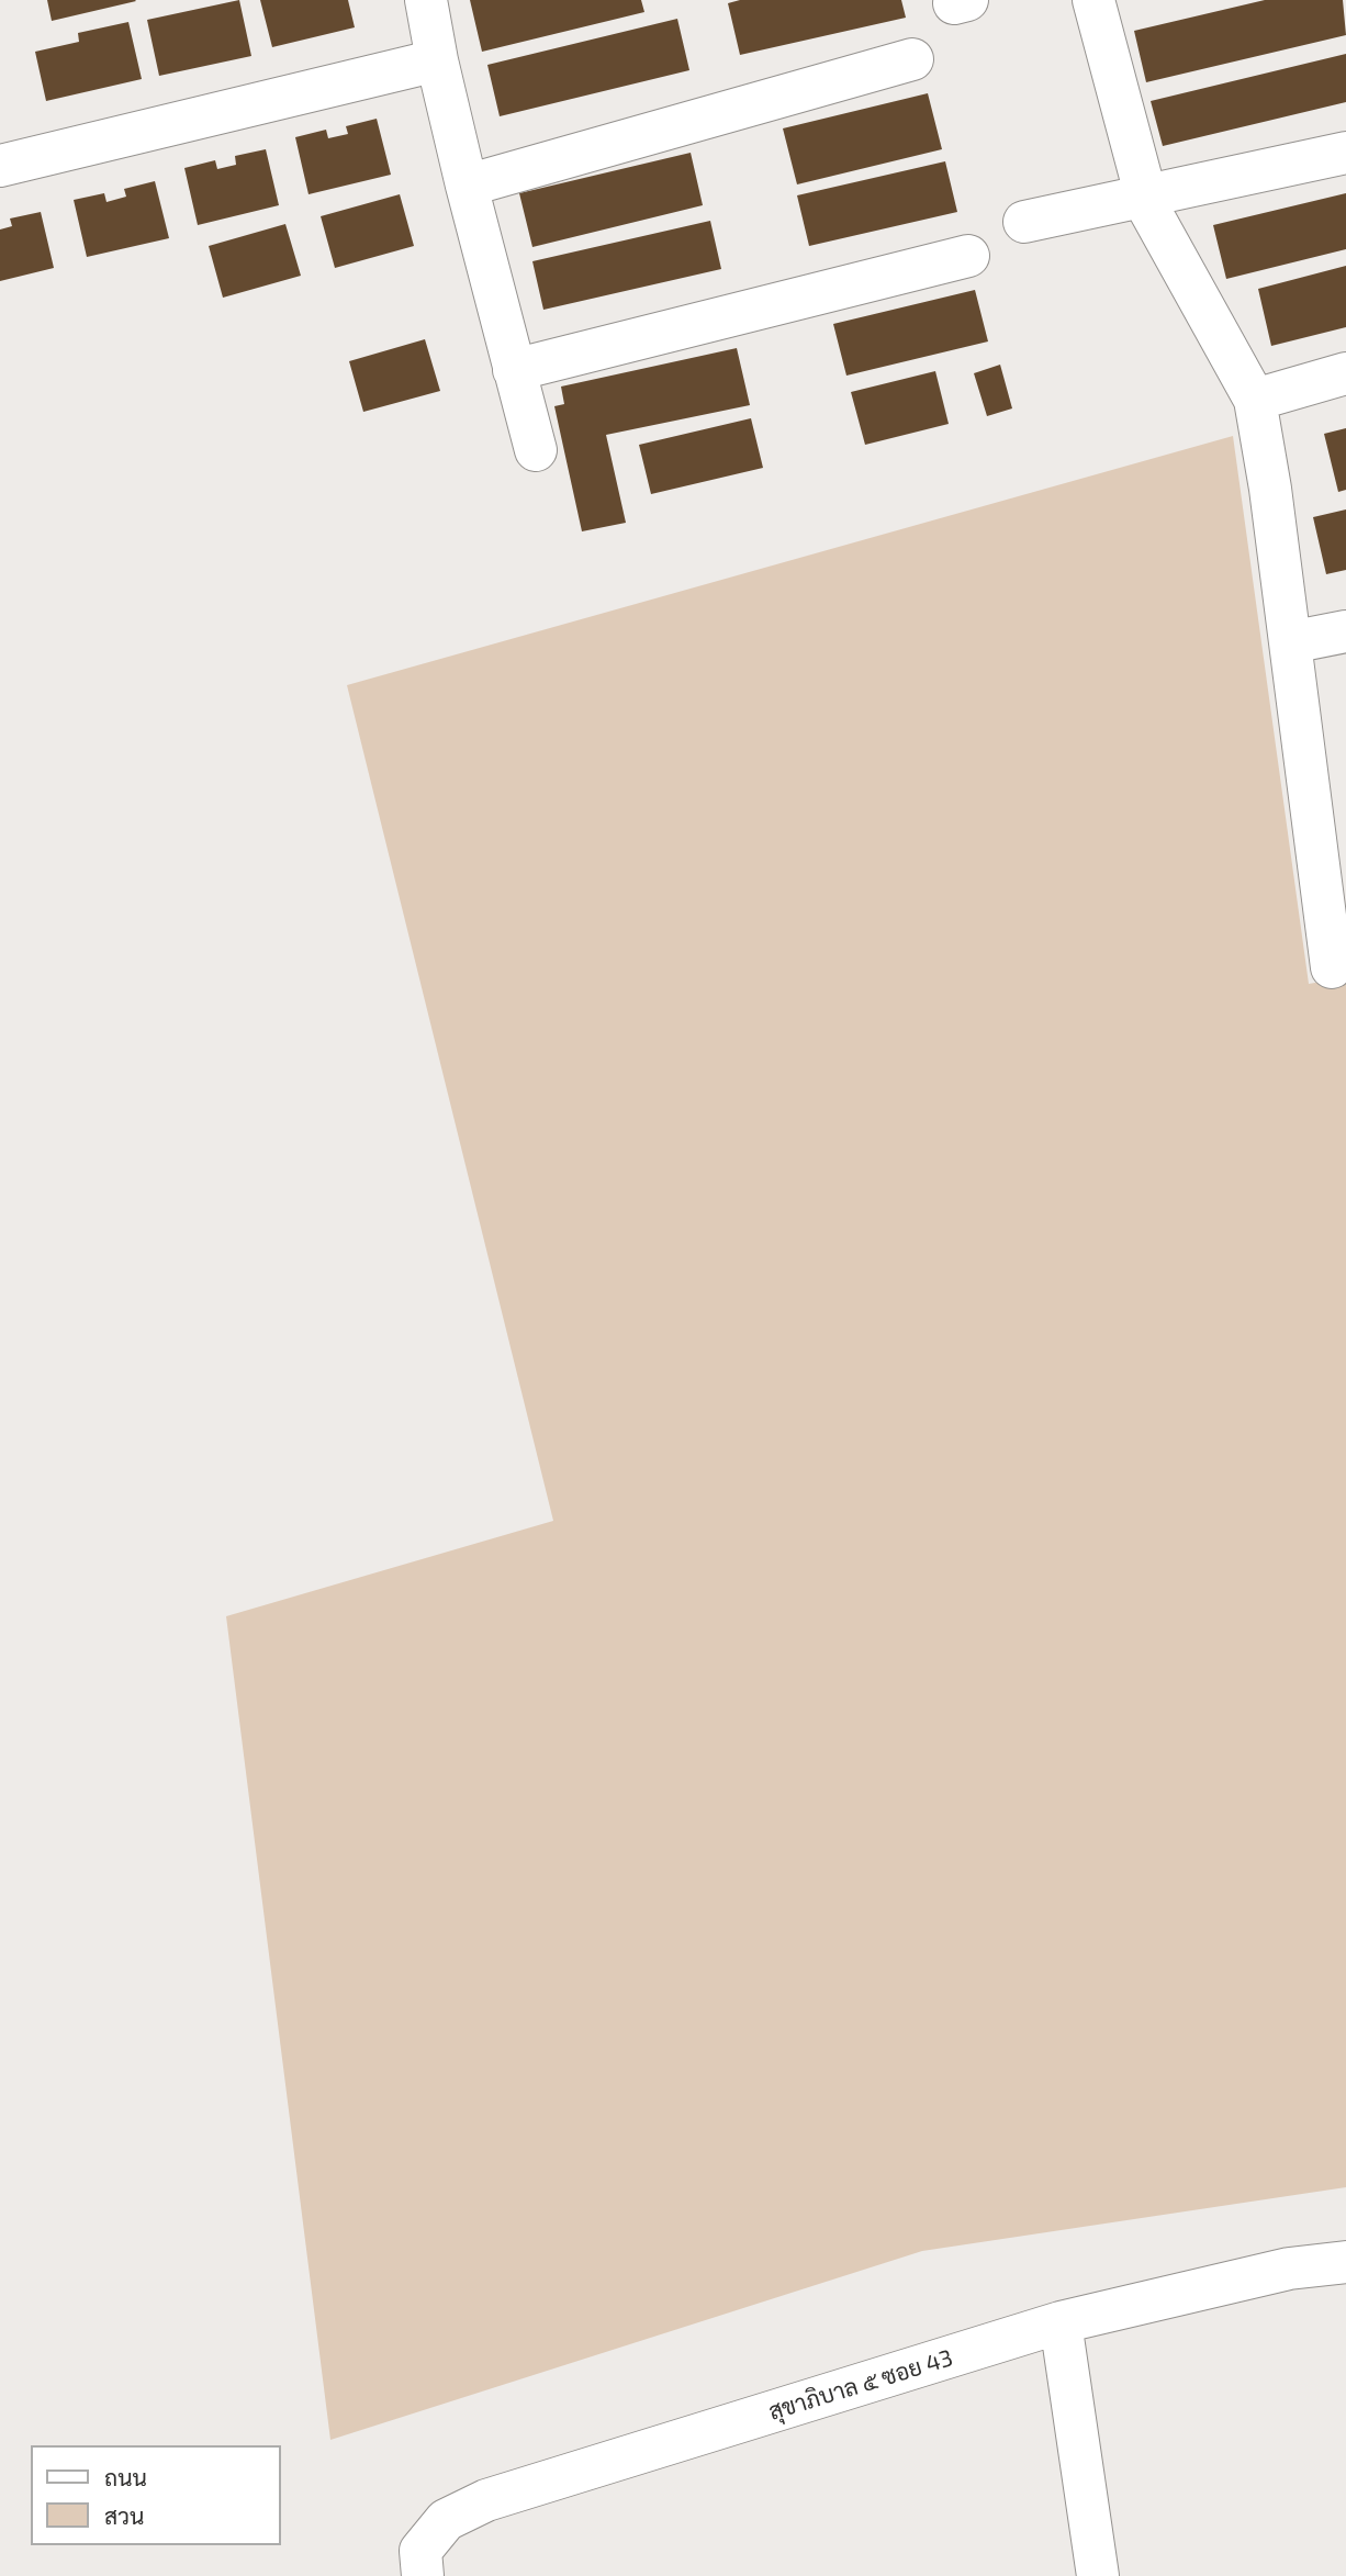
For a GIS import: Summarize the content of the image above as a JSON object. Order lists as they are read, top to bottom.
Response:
{
  "streets": {
    "street": ["สุขาภิบาล ๕ ซอย 43"]
  },
  "legend": ["ถนน", "สวน"]
}
